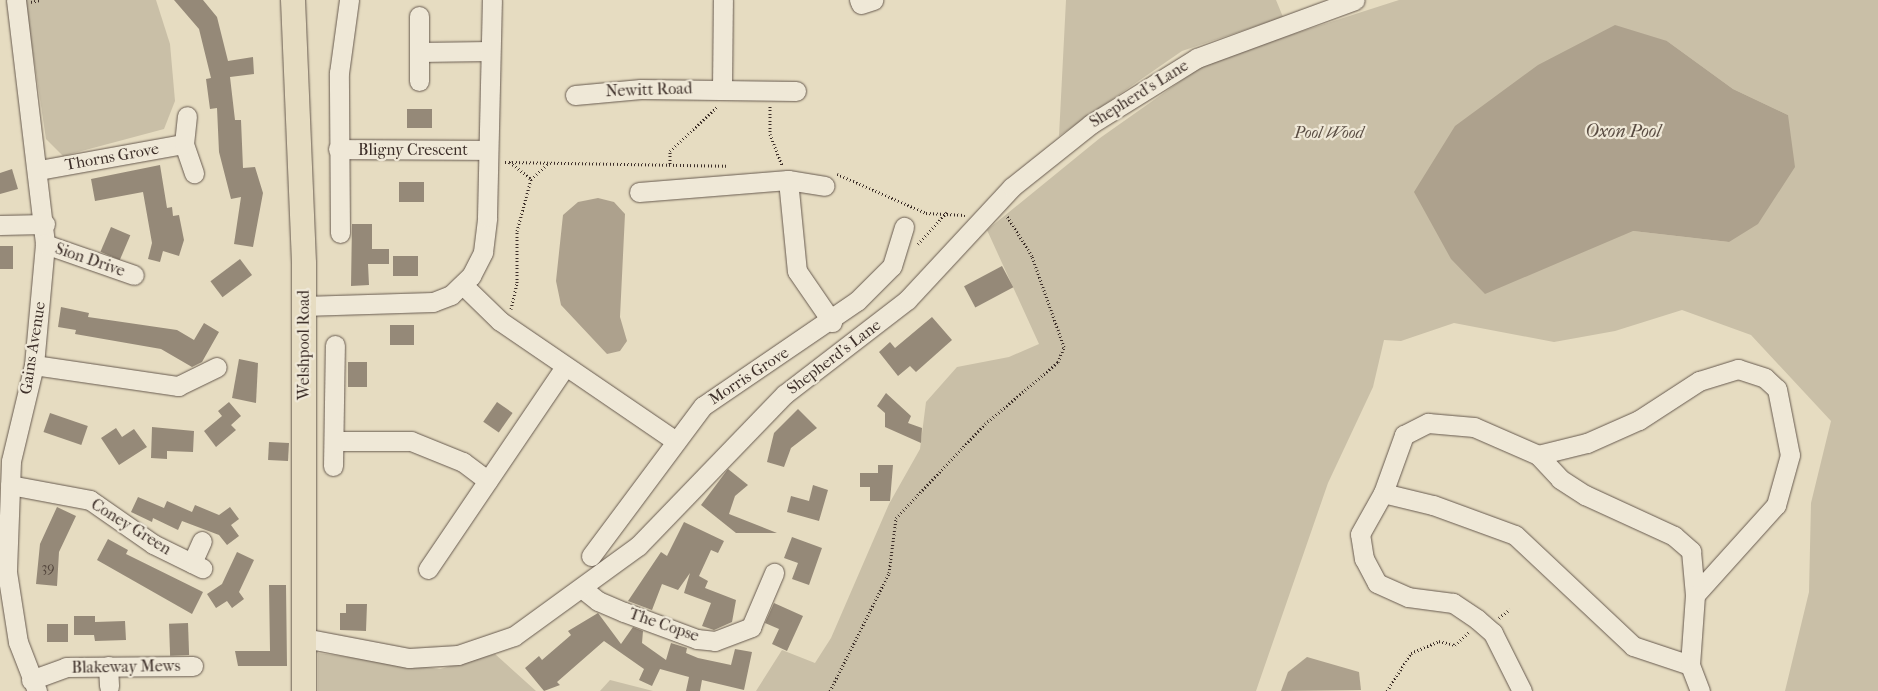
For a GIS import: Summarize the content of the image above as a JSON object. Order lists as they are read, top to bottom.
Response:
{
  "streets": {
    "main road": ["Welshpool Road"],
    "street": [
      "Newitt Road",
      "Shepherd's Lane",
      "Bligny Crescent",
      "Thorns Grove",
      "Sion Drive",
      "Gains Avenue",
      "Morris Grove",
      "Coney Green",
      "The Copse",
      "Blakeway Mews"
    ]
  },
  "crossings": [
    ["Shepherd's Lane", "Welshpool Road"],
    ["Shepherd's Lane", "The Copse"],
    ["Thorns Grove", "Gains Avenue"],
    ["Sion Drive", "Gains Avenue"],
    ["Gains Avenue", "Coney Green"],
    ["Gains Avenue", "Blakeway Mews"]
  ],
  "water": ["Oxon Pool"],
  "parks": ["Pool Wood"],
  "house_numbers": ["39"]
}
